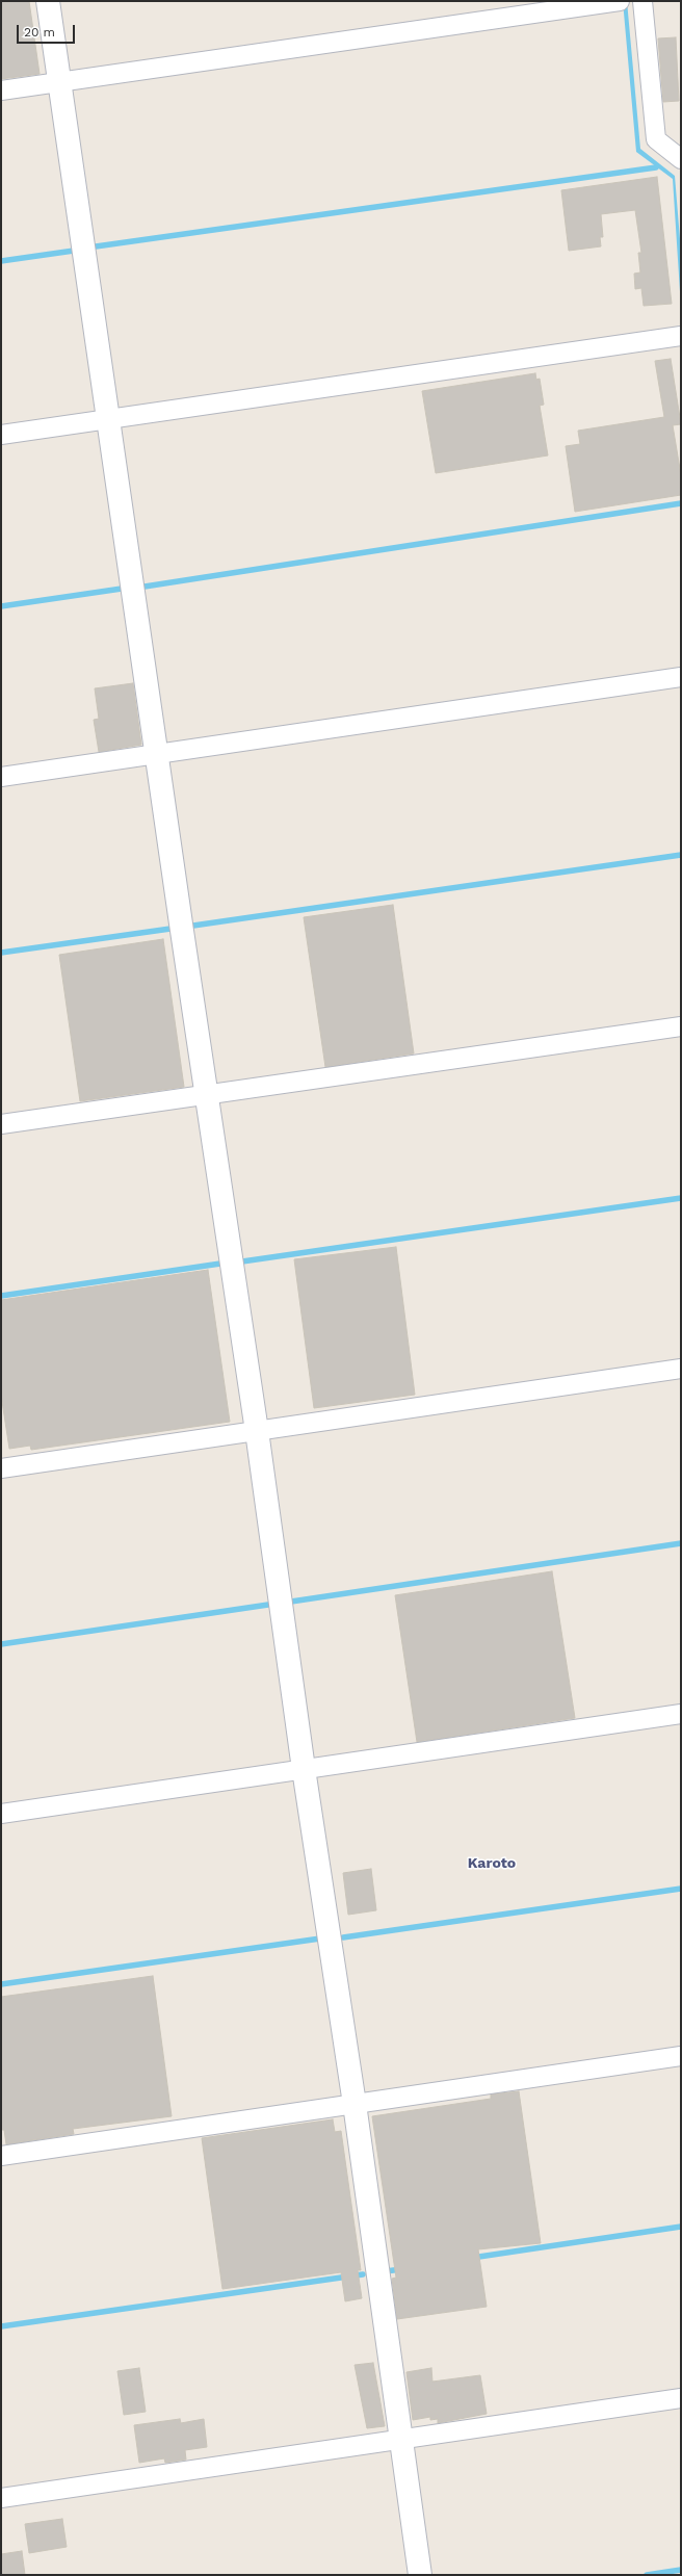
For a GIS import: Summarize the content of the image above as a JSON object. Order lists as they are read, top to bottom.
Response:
{
  "districts": ["Karoto"],
  "scale_bar": "20 m"
}
